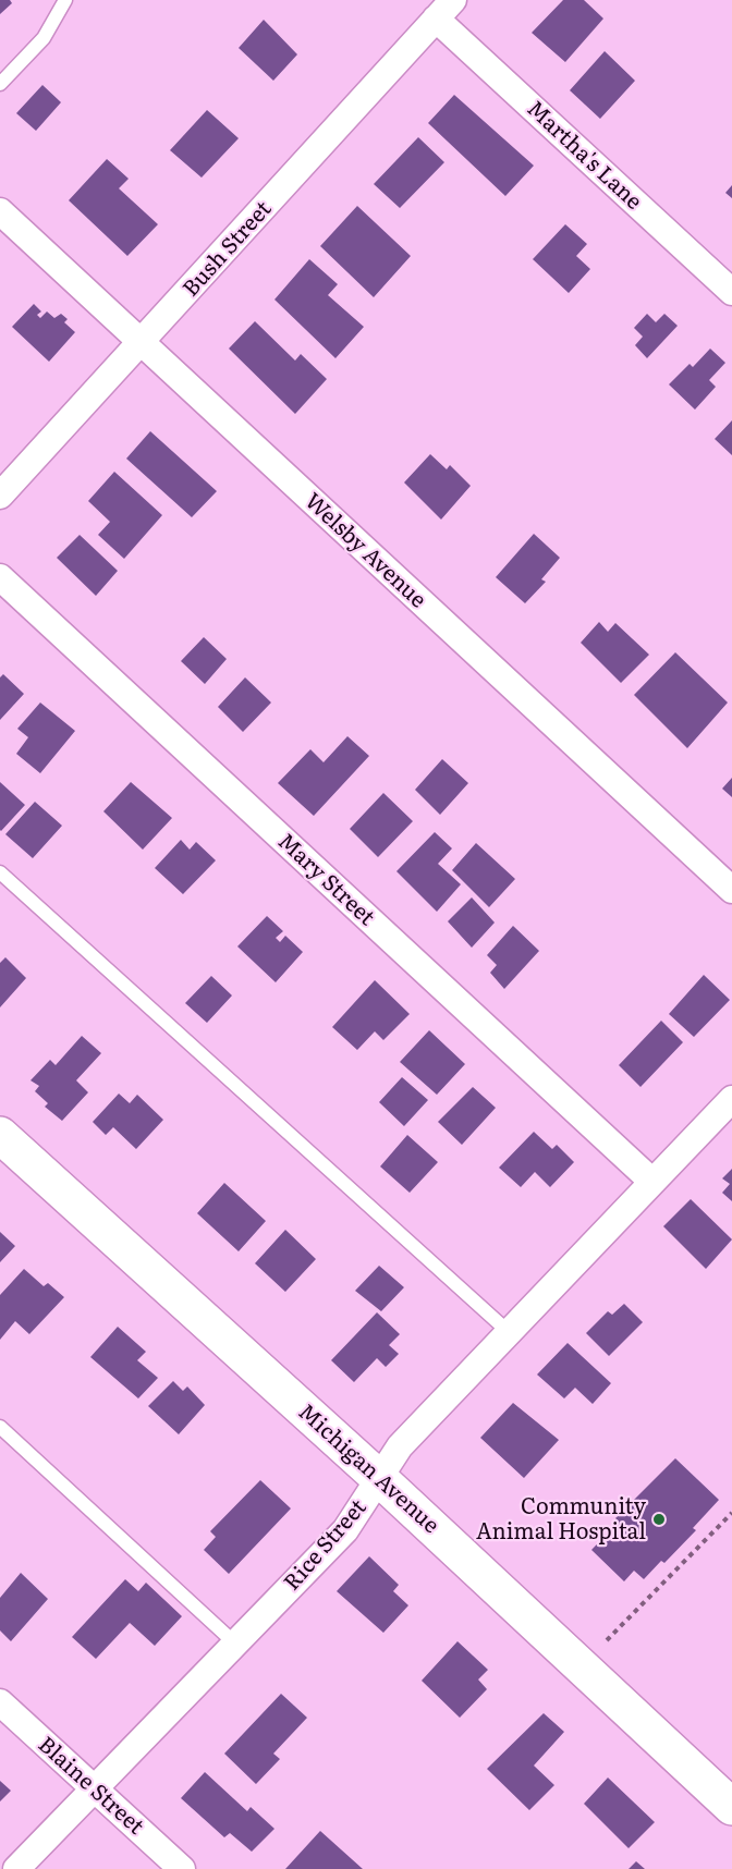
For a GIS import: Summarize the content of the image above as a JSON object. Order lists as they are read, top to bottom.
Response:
{
  "streets": {
    "street": [
      "Martha's Lane",
      "Bush Street",
      "Welsby Avenue",
      "Mary Street",
      "Michigan Avenue",
      "Rice Street",
      "Blaine Street"
    ]
  },
  "crossings": [
    ["Martha's Lane", "Bush Street"],
    ["Bush Street", "Welsby Avenue"],
    ["Mary Street", "Rice Street"],
    ["Michigan Avenue", "Rice Street"],
    ["Rice Street", "Blaine Street"]
  ],
  "places": ["Community Animal Hospital"]
}
